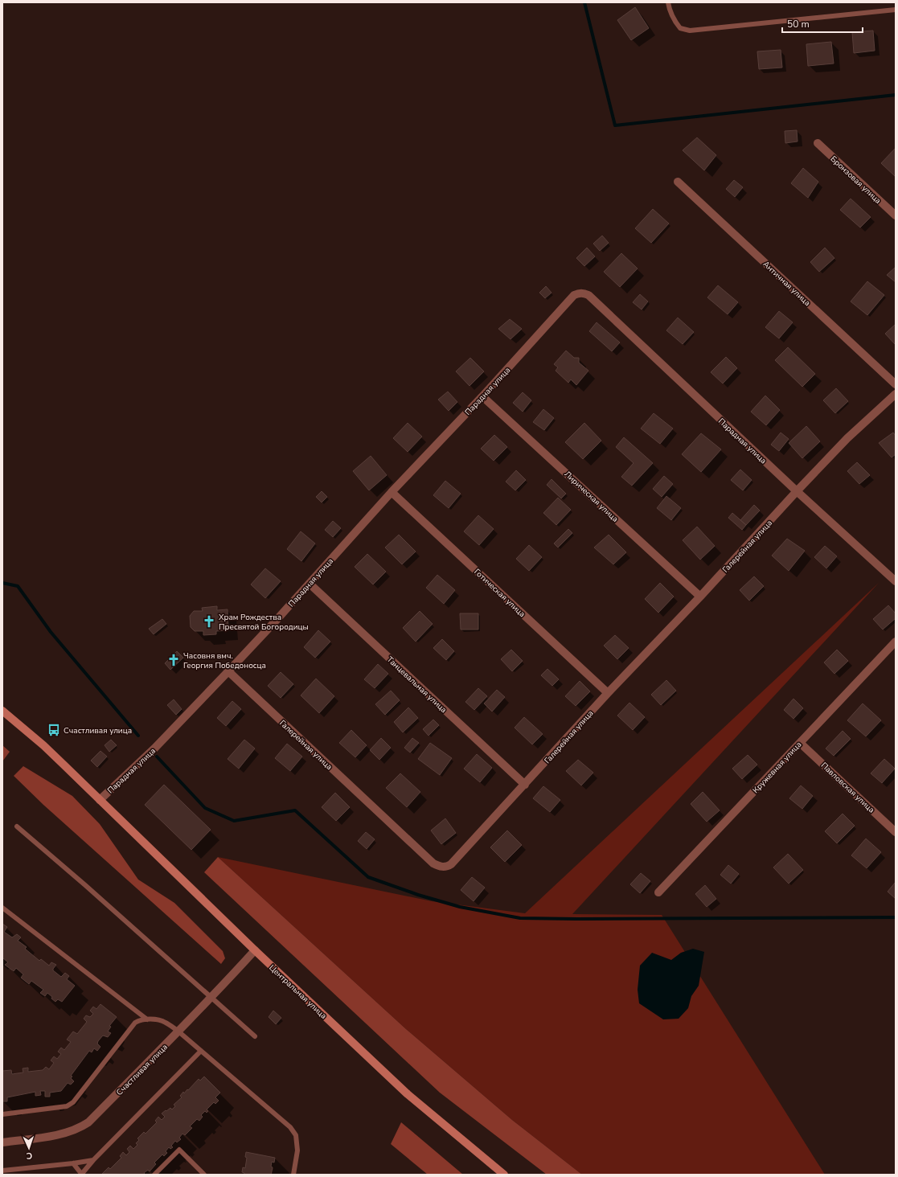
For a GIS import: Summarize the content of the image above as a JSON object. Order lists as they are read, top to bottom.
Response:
{
  "streets": {
    "main road": ["Центральная улица"],
    "street": [
      "Бронзовая улица",
      "Античная улица",
      "Парадная улица",
      "Лирическая улица",
      "Галерейная улица",
      "Готическая улица",
      "Танцевальная улица",
      "Кружевная улица",
      "Павловская улица",
      "Счастливая улица"
    ]
  },
  "crossings": [
    ["Парадная улица", "Лирическая улица"],
    ["Парадная улица", "Галерейная улица"],
    ["Парадная улица", "Готическая улица"],
    ["Парадная улица", "Танцевальная улица"],
    ["Парадная улица", "Центральная улица"],
    ["Лирическая улица", "Галерейная улица"],
    ["Галерейная улица", "Готическая улица"],
    ["Галерейная улица", "Танцевальная улица"],
    ["Кружевная улица", "Павловская улица"],
    ["Центральная улица", "Счастливая улица"]
  ],
  "places": {
    "church": ["Храм Рождества Пресвятой Богородицы", "Часовня вмч. Георгия Победоносца"],
    "bus stop": ["Счастливая улица"]
  },
  "scale_bar": "50 m",
  "north": "bottom"
}
